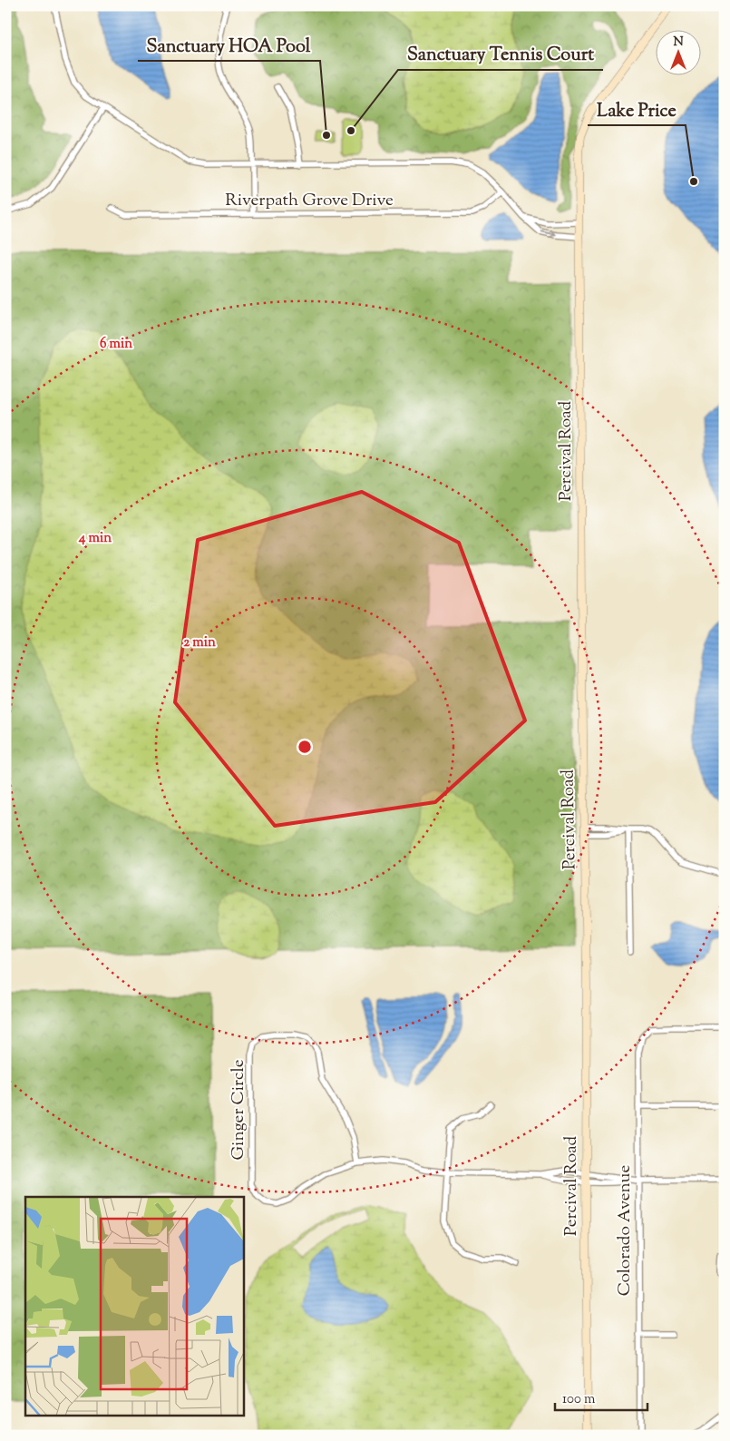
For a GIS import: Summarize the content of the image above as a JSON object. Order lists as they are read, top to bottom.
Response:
{
  "streets": {
    "street": [
      "Riverpath Grove Drive",
      "Percival Road",
      "Ginger Circle",
      "Colorado Avenue"
    ]
  },
  "places": ["Sanctuary Tennis Court", "Sanctuary HOA Pool", "Lake Price"],
  "scale_bar": "100 m",
  "north": "top",
  "rings": ["6 min", "4 min", "2 min"]
}
